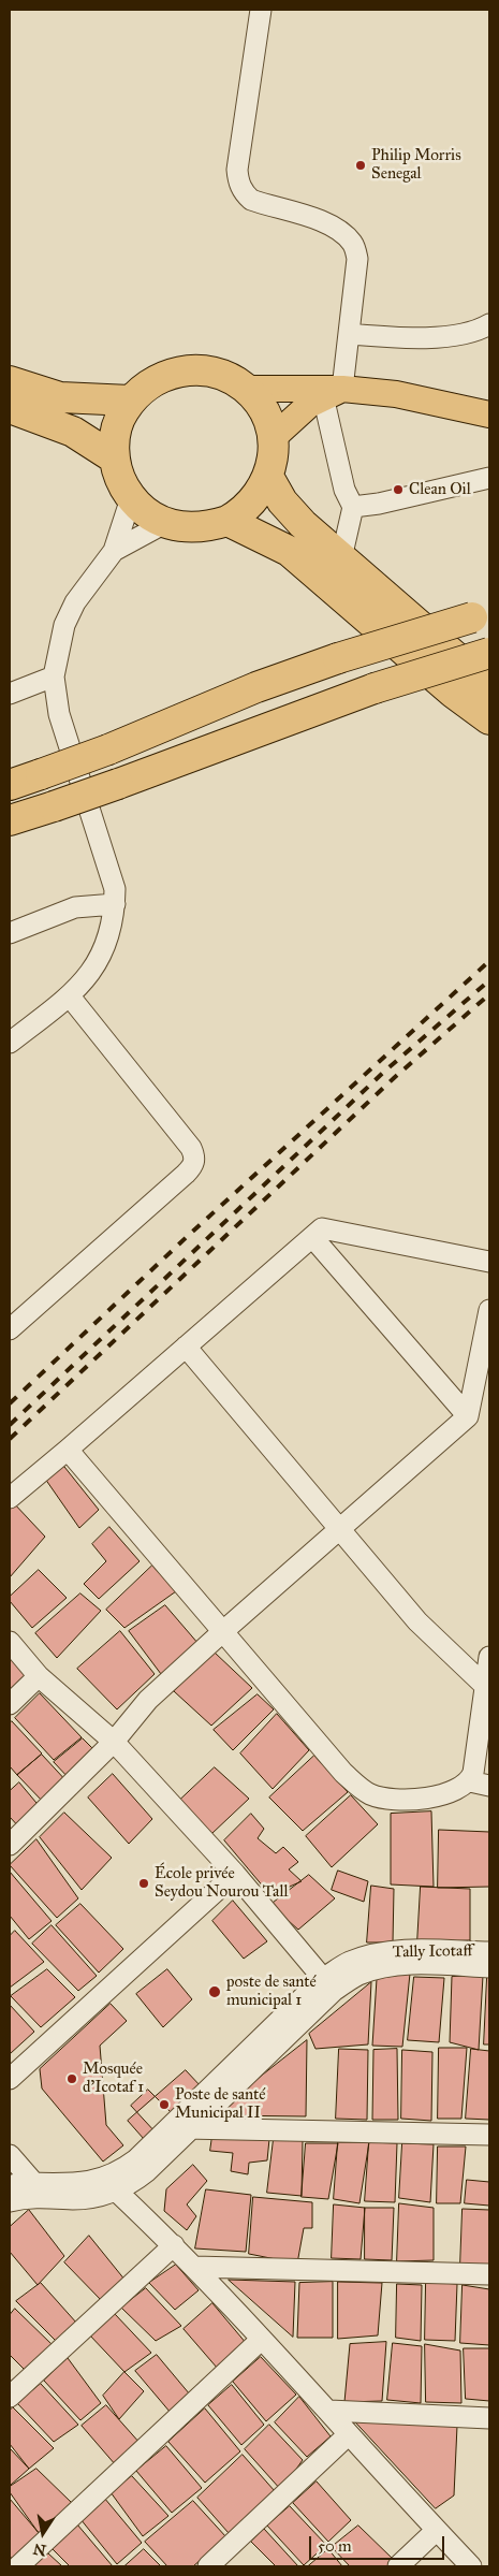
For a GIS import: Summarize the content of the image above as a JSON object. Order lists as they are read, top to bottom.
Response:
{
  "streets": {
    "street": ["Tally Icotaff"]
  },
  "places": [
    "Philip Morris Senegal",
    "Clean Oil",
    "École privée Seydou Nourou Tall",
    "poste de santé municipal 1",
    "Mosquée d'Icotaf 1",
    "Poste de santé Municipal II"
  ],
  "scale_bar": "50 m",
  "north": "bottom"
}
